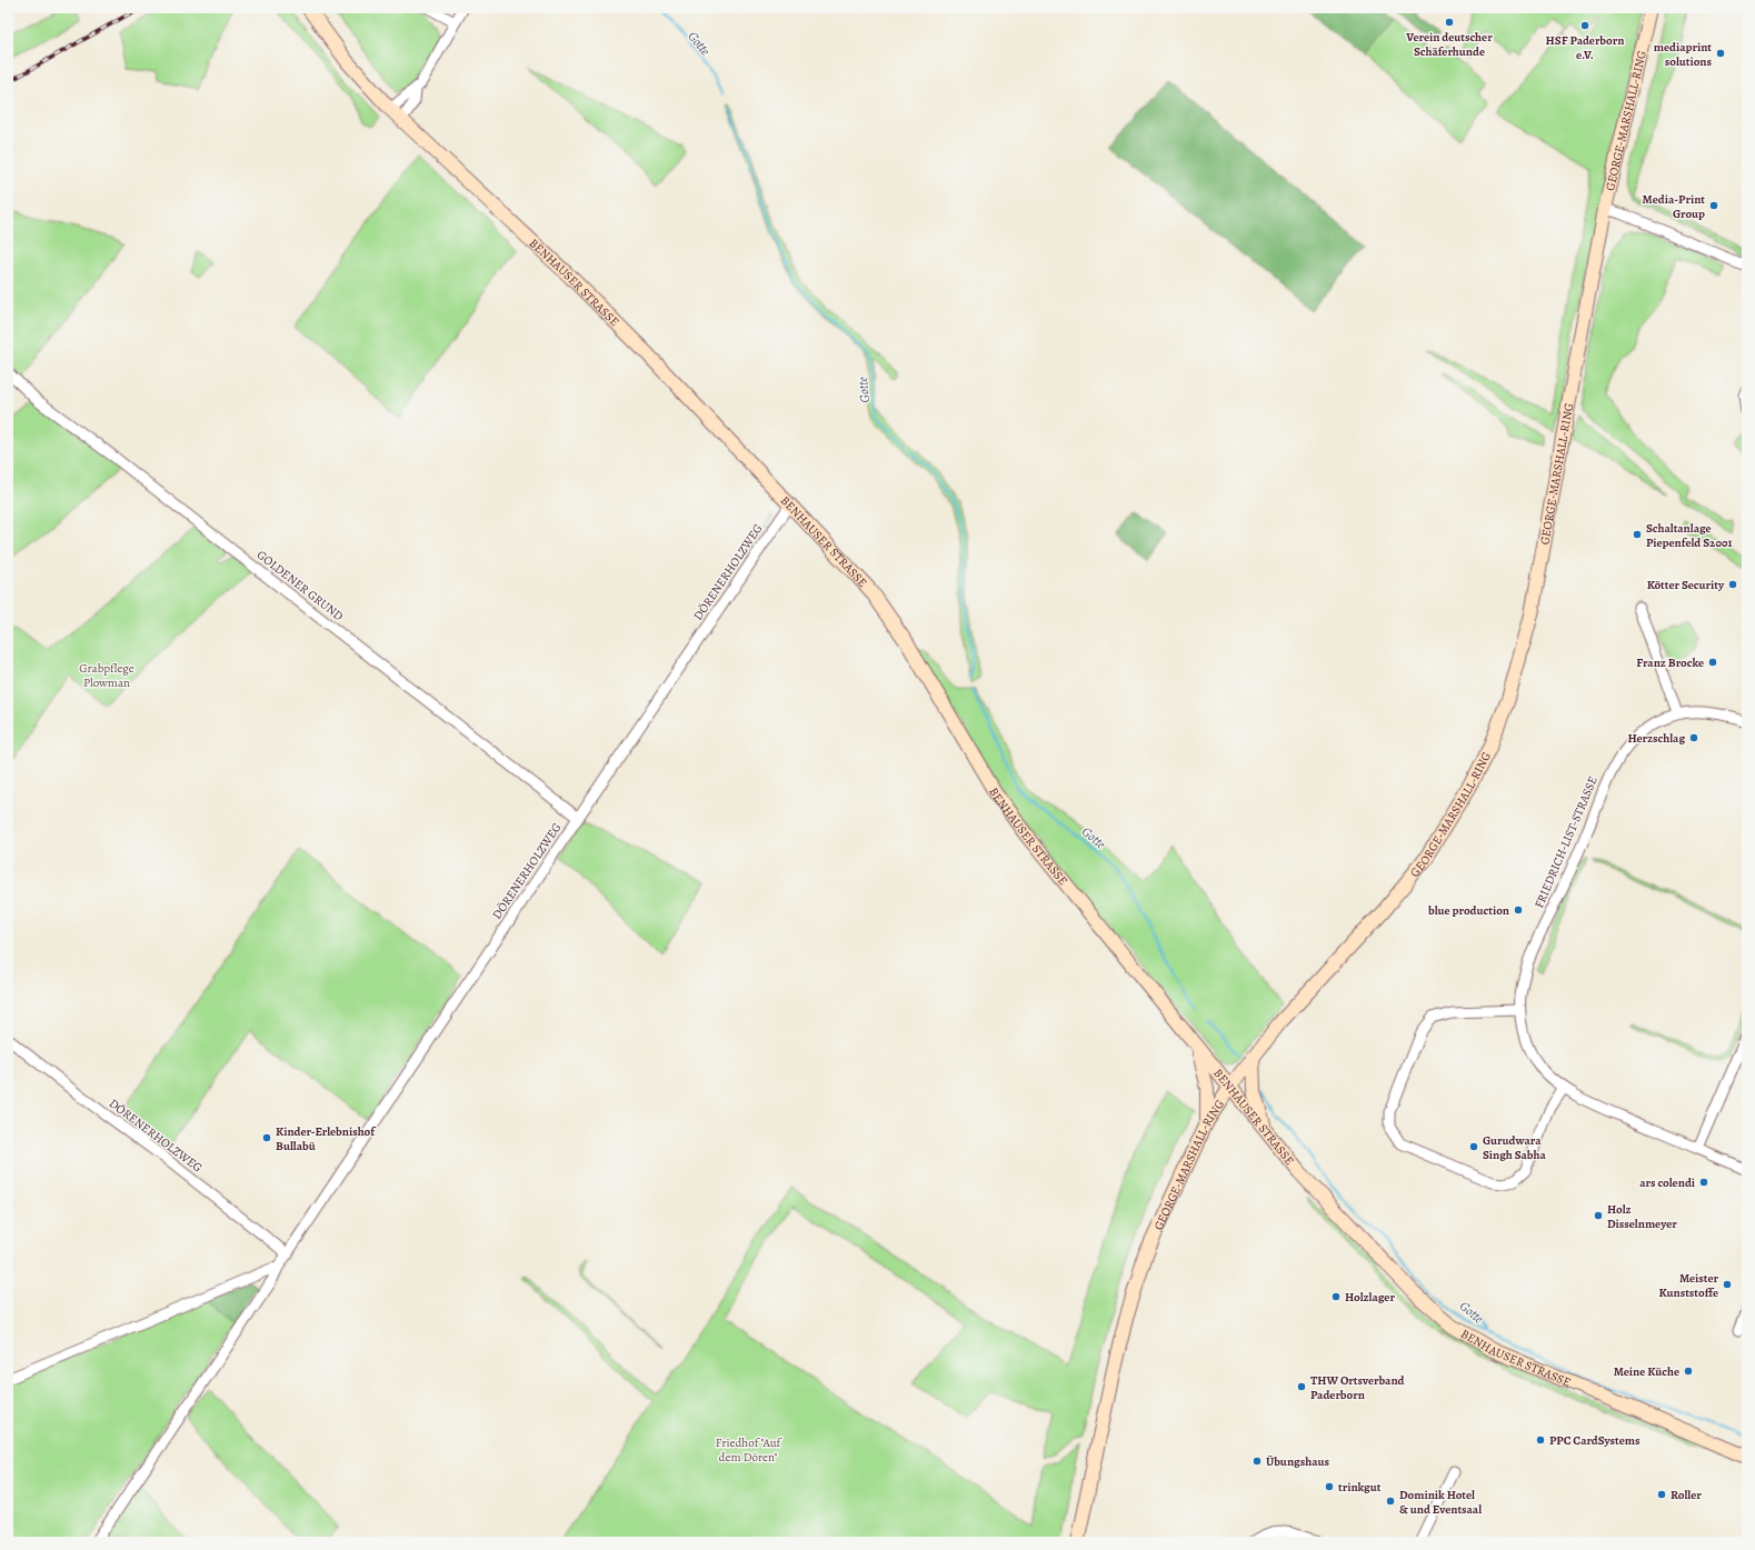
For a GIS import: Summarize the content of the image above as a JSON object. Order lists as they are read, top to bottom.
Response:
{
  "streets": {
    "main road": ["GEORGE-MARSHALL-RING", "BENHAUSER STRASSE"],
    "street": ["DÖRENERHOLZWEG", "GOLDENER GRUND", "FRIEDRICH-LIST-STRASSE"]
  },
  "crossings": [
    ["GEORGE-MARSHALL-RING", "BENHAUSER STRASSE"],
    ["BENHAUSER STRASSE", "DÖRENERHOLZWEG"],
    ["DÖRENERHOLZWEG", "GOLDENER GRUND"]
  ],
  "water": ["Gotte"],
  "parks": ["Grabpflege Plowman", "Friedhof \"Auf dem Dören\""],
  "places": [
    "Verein deutscher Schäferhunde",
    "HSF Paderborn e.V.",
    "mediaprint solutions",
    "Media‑Print Group",
    "Schaltanlage Piepenfeld S2001",
    "Kötter Security",
    "Franz Brocke",
    "Herzschlag",
    "blue production",
    "Kinder-Erlebnishof Bullabü",
    "Gurudwara Singh Sabha",
    "ars colendi",
    "Holz Disselnmeyer",
    "Meister Kunststoffe",
    "Holzlager",
    "Meine Küche",
    "THW Ortsverband Paderborn",
    "PPC CardSystems",
    "Übungshaus",
    "trinkgut",
    "Roller",
    "Dominik Hotel & und Eventsaal"
  ]
}
